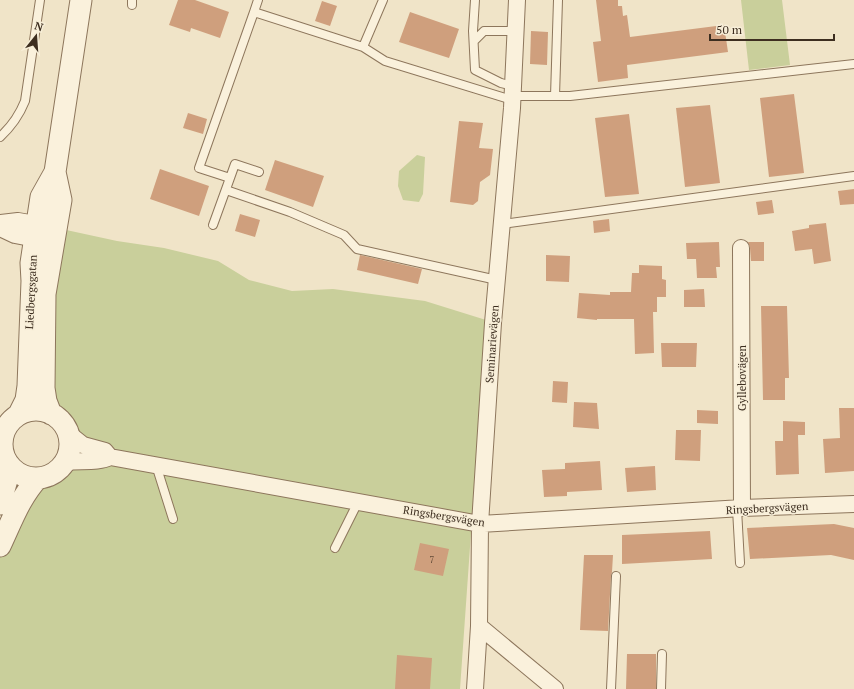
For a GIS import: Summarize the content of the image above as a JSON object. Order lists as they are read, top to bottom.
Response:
{
  "streets": {
    "street": [
      "Liedbergsgatan",
      "Seminarievägen",
      "Gyllebovägen",
      "Ringsbergsvägen"
    ]
  },
  "crossings": [
    ["Liedbergsgatan", "Ringsbergsvägen"],
    ["Seminarievägen", "Ringsbergsvägen"],
    ["Gyllebovägen", "Ringsbergsvägen"]
  ],
  "house_numbers": ["7"],
  "scale_bar": "50 m",
  "north": "top"
}
